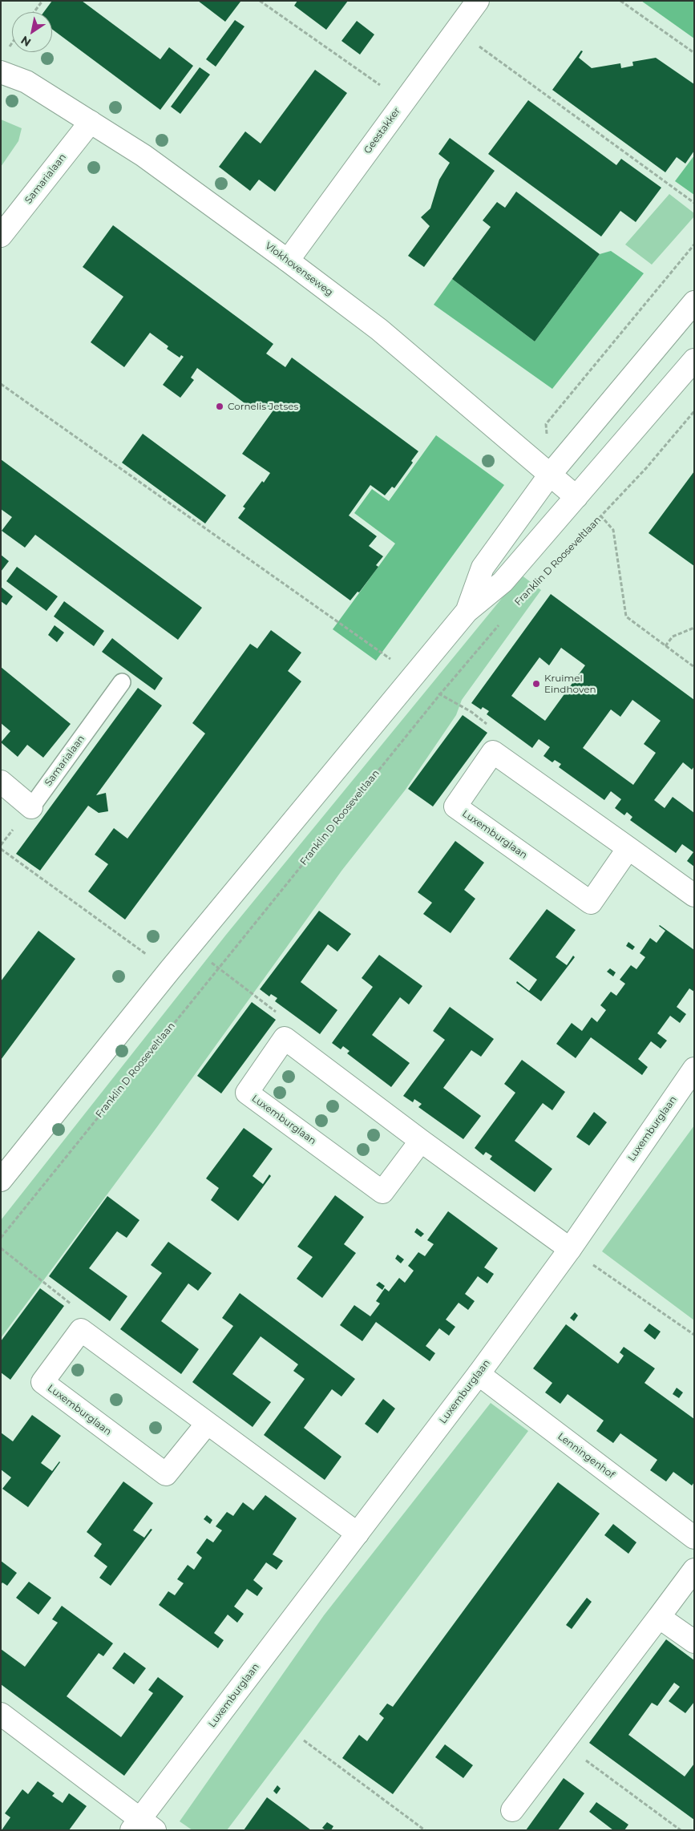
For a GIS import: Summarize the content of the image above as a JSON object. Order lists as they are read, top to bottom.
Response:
{
  "streets": {
    "street": [
      "Geestakker",
      "Samarialaan",
      "Vlokhovenseweg",
      "Luxemburglaan",
      "Lenningenhof"
    ],
    "path": ["Franklin D Rooseveltlaan"]
  },
  "crossings": [
    ["Geestakker", "Vlokhovenseweg"],
    ["Samarialaan", "Vlokhovenseweg"],
    ["Luxemburglaan", "Lenningenhof"]
  ],
  "places": ["Cornelis Jetses", "Kruimel Eindhoven"],
  "north": "bottom left"
}
